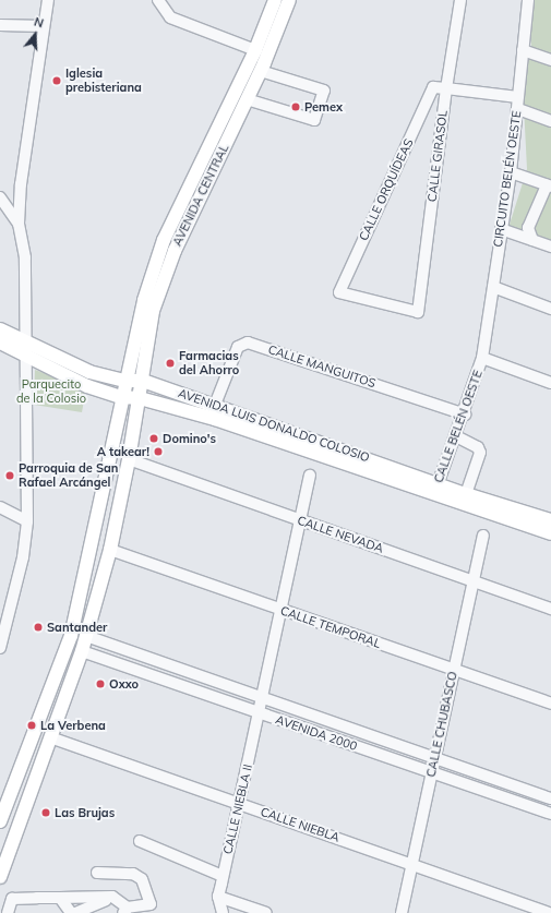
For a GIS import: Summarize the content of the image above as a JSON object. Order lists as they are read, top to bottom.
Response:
{
  "streets": {
    "main road": ["AVENIDA CENTRAL", "AVENIDA LUIS DONALDO COLOSIO"],
    "street": [
      "CALLE GIRASOL",
      "CIRCUITO BELÉN OESTE",
      "CALLE ORQUÍDEAS",
      "CALLE MANGUITOS",
      "CALLE BELÉN OESTE",
      "CALLE NEVADA",
      "CALLE TEMPORAL",
      "CALLE CHUBASCO",
      "AVENIDA 2000",
      "CALLE NIEBLA II",
      "CALLE NIEBLA"
    ]
  },
  "crossings": [
    ["CALLE GIRASOL", "CALLE ORQUÍDEAS"],
    ["CIRCUITO BELÉN OESTE", "CALLE BELÉN OESTE"],
    ["AVENIDA CENTRAL", "AVENIDA LUIS DONALDO COLOSIO"],
    ["AVENIDA CENTRAL", "CALLE NEVADA"],
    ["AVENIDA CENTRAL", "CALLE TEMPORAL"],
    ["AVENIDA CENTRAL", "AVENIDA 2000"],
    ["AVENIDA CENTRAL", "CALLE NIEBLA"],
    ["CALLE MANGUITOS", "AVENIDA LUIS DONALDO COLOSIO"],
    ["CALLE MANGUITOS", "CALLE BELÉN OESTE"],
    ["AVENIDA LUIS DONALDO COLOSIO", "CALLE BELÉN OESTE"],
    ["CALLE NEVADA", "CALLE CHUBASCO"],
    ["CALLE NEVADA", "CALLE NIEBLA II"],
    ["CALLE TEMPORAL", "CALLE CHUBASCO"],
    ["CALLE TEMPORAL", "CALLE NIEBLA II"],
    ["CALLE CHUBASCO", "AVENIDA 2000"],
    ["CALLE CHUBASCO", "CALLE NIEBLA"],
    ["AVENIDA 2000", "CALLE NIEBLA II"],
    ["CALLE NIEBLA II", "CALLE NIEBLA"]
  ],
  "parks": ["Parquecito de la Colosio"],
  "places": [
    "Iglesia prebisteriana",
    "Pemex",
    "Farmacias del Ahorro",
    "Domino's",
    "A takear!",
    "Parroquia de San Rafael Arcángel",
    "Santander",
    "Oxxo",
    "La Verbena",
    "Las Brujas"
  ],
  "north": "top"
}
